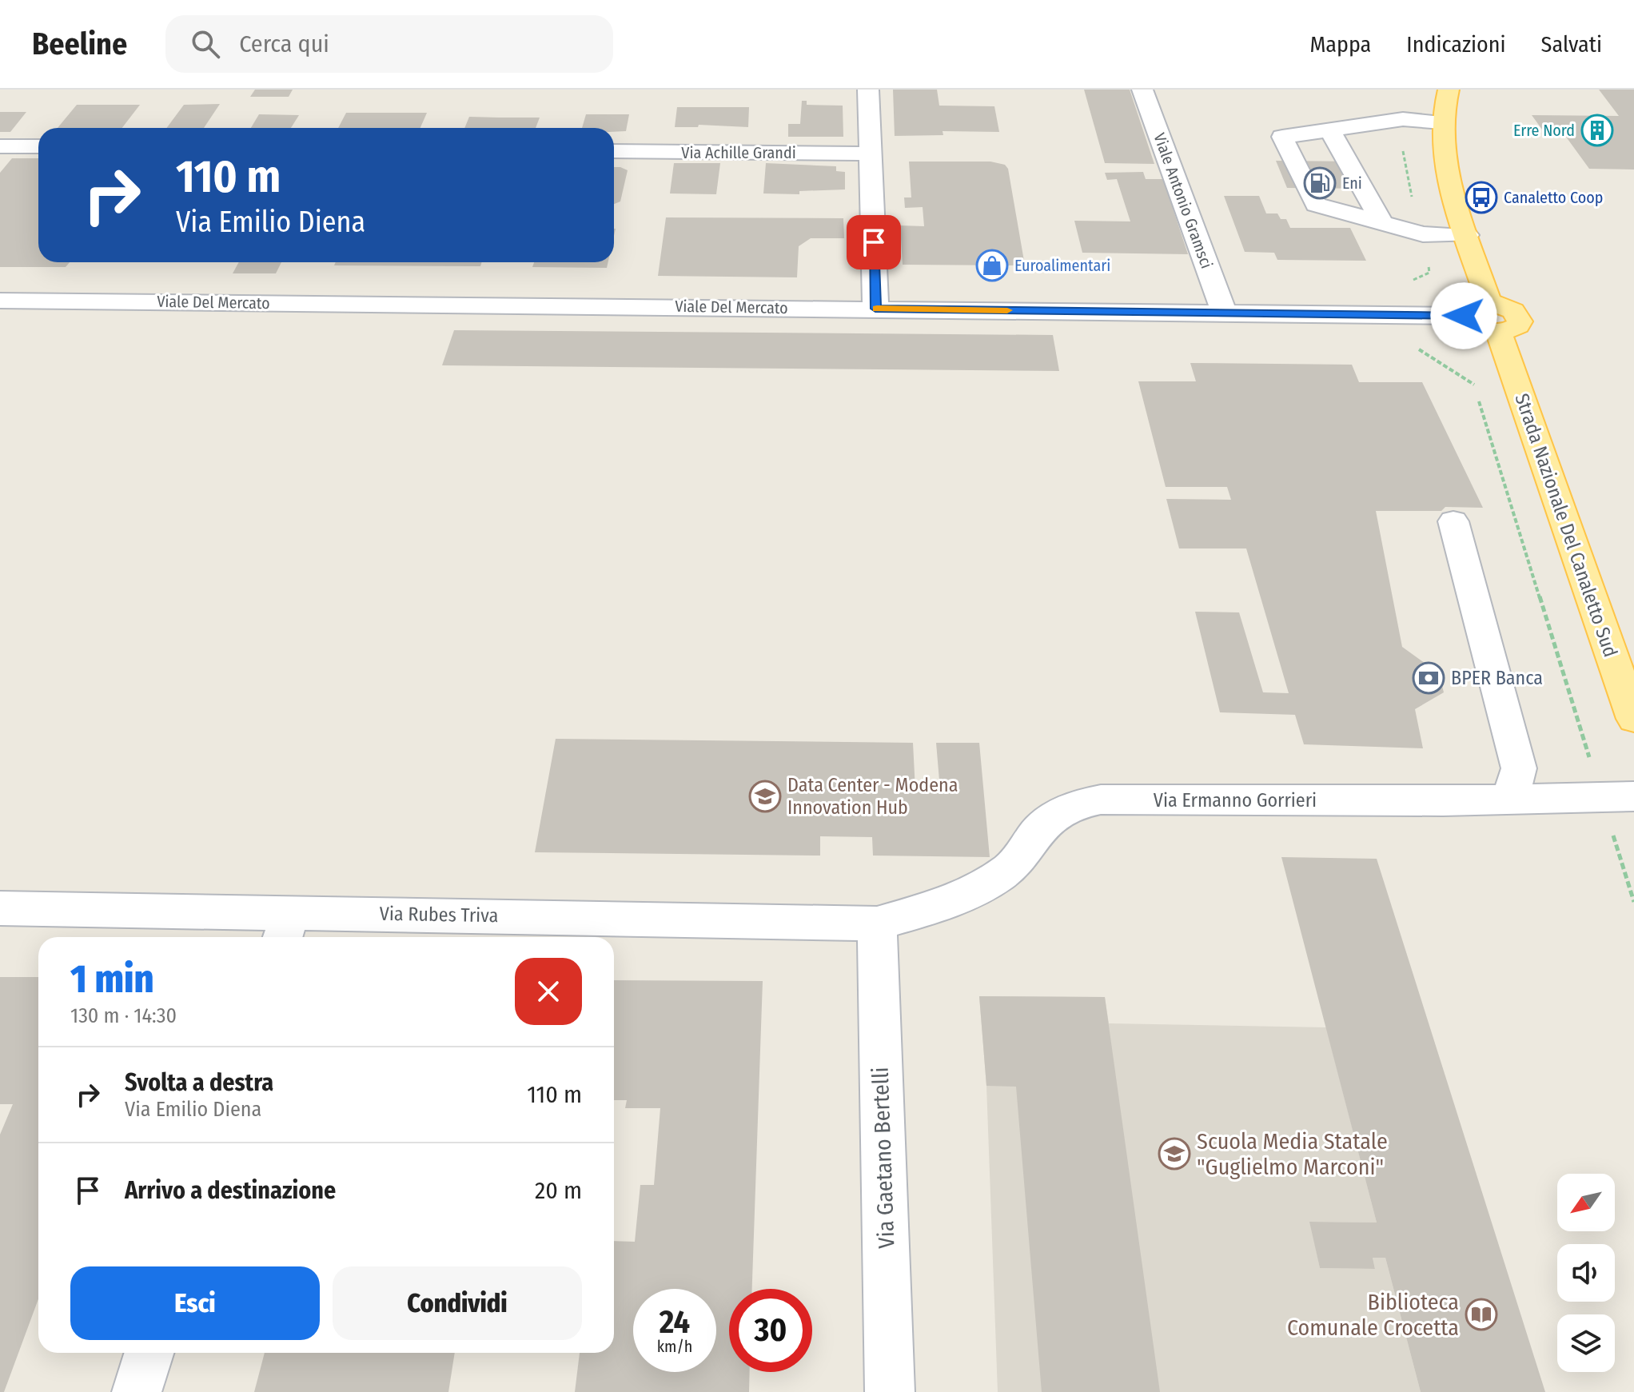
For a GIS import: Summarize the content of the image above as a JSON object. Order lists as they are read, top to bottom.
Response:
{
  "streets": {
    "main road": ["Strada Nazionale Del Canaletto Sud"],
    "street": [
      "Via Achille Grandi",
      "Viale Antonio Gramsci",
      "Viale Del Mercato",
      "Via Ermanno Gorrieri",
      "Via Rubes Triva",
      "Via Gaetano Bertelli"
    ]
  },
  "crossings": [
    ["Viale Antonio Gramsci", "Viale Del Mercato"],
    ["Via Ermanno Gorrieri", "Via Rubes Triva"],
    ["Via Ermanno Gorrieri", "Via Gaetano Bertelli"],
    ["Via Rubes Triva", "Via Gaetano Bertelli"]
  ],
  "places": {
    "building": ["Erre Nord"],
    "fuel station": ["Eni"],
    "bus stop": ["Canaletto Coop"],
    "shop": ["Euroalimentari"],
    "bank": ["BPER Banca"],
    "school or university": ["Data Center - Modena Innovation Hub", "Scuola Media Statale \"Guglielmo Marconi\""],
    "library": ["Biblioteca Comunale Crocetta"]
  },
  "north": "bottom left",
  "page": {
    "header": "Beeline",
    "search": "Cerca qui",
    "nav": ["Mappa", "Indicazioni", "Salvati"],
    "turn": ["110 m", "Via Emilio Diena"],
    "heading": ["1 min", "130 m · 14:30"],
    "list": [
      {
        "name": "Svolta a destra",
        "note": "Via Emilio Diena",
        "value": "110 m"
      },
      {
        "name": "Arrivo a destinazione",
        "value": "20 m"
      }
    ],
    "buttons": ["Esci", "Condividi"],
    "speed": "24 km/h",
    "limit": "30"
  }
}
